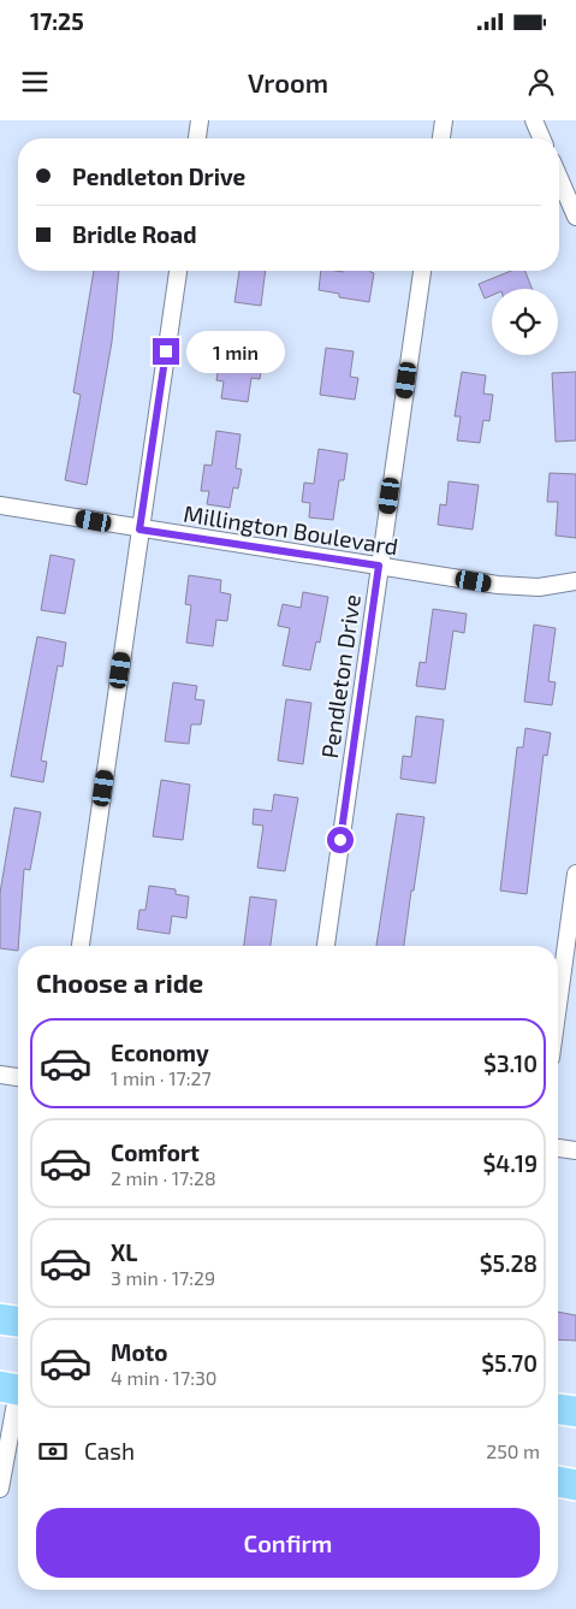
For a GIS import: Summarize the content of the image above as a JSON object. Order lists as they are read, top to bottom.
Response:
{
  "streets": {
    "street": ["Millington Boulevard", "Pendleton Drive"]
  },
  "crossings": [
    ["Millington Boulevard", "Pendleton Drive"]
  ],
  "page": {
    "status": "17:25",
    "header": "Vroom",
    "banner": ["Pendleton Drive", "Bridle Road"],
    "bubble": "1 min",
    "heading": "Choose a ride",
    "list": [
      {
        "name": "Economy",
        "note": "1 min · 17:27",
        "value": "$3.10"
      },
      {
        "name": "Comfort",
        "note": "2 min · 17:28",
        "value": "$4.19"
      },
      {
        "name": "XL",
        "note": "3 min · 17:29",
        "value": "$5.28"
      },
      {
        "name": "Moto",
        "note": "4 min · 17:30",
        "value": "$5.70"
      }
    ],
    "pay": ["Cash", "250 m"],
    "buttons": "Confirm"
  }
}
